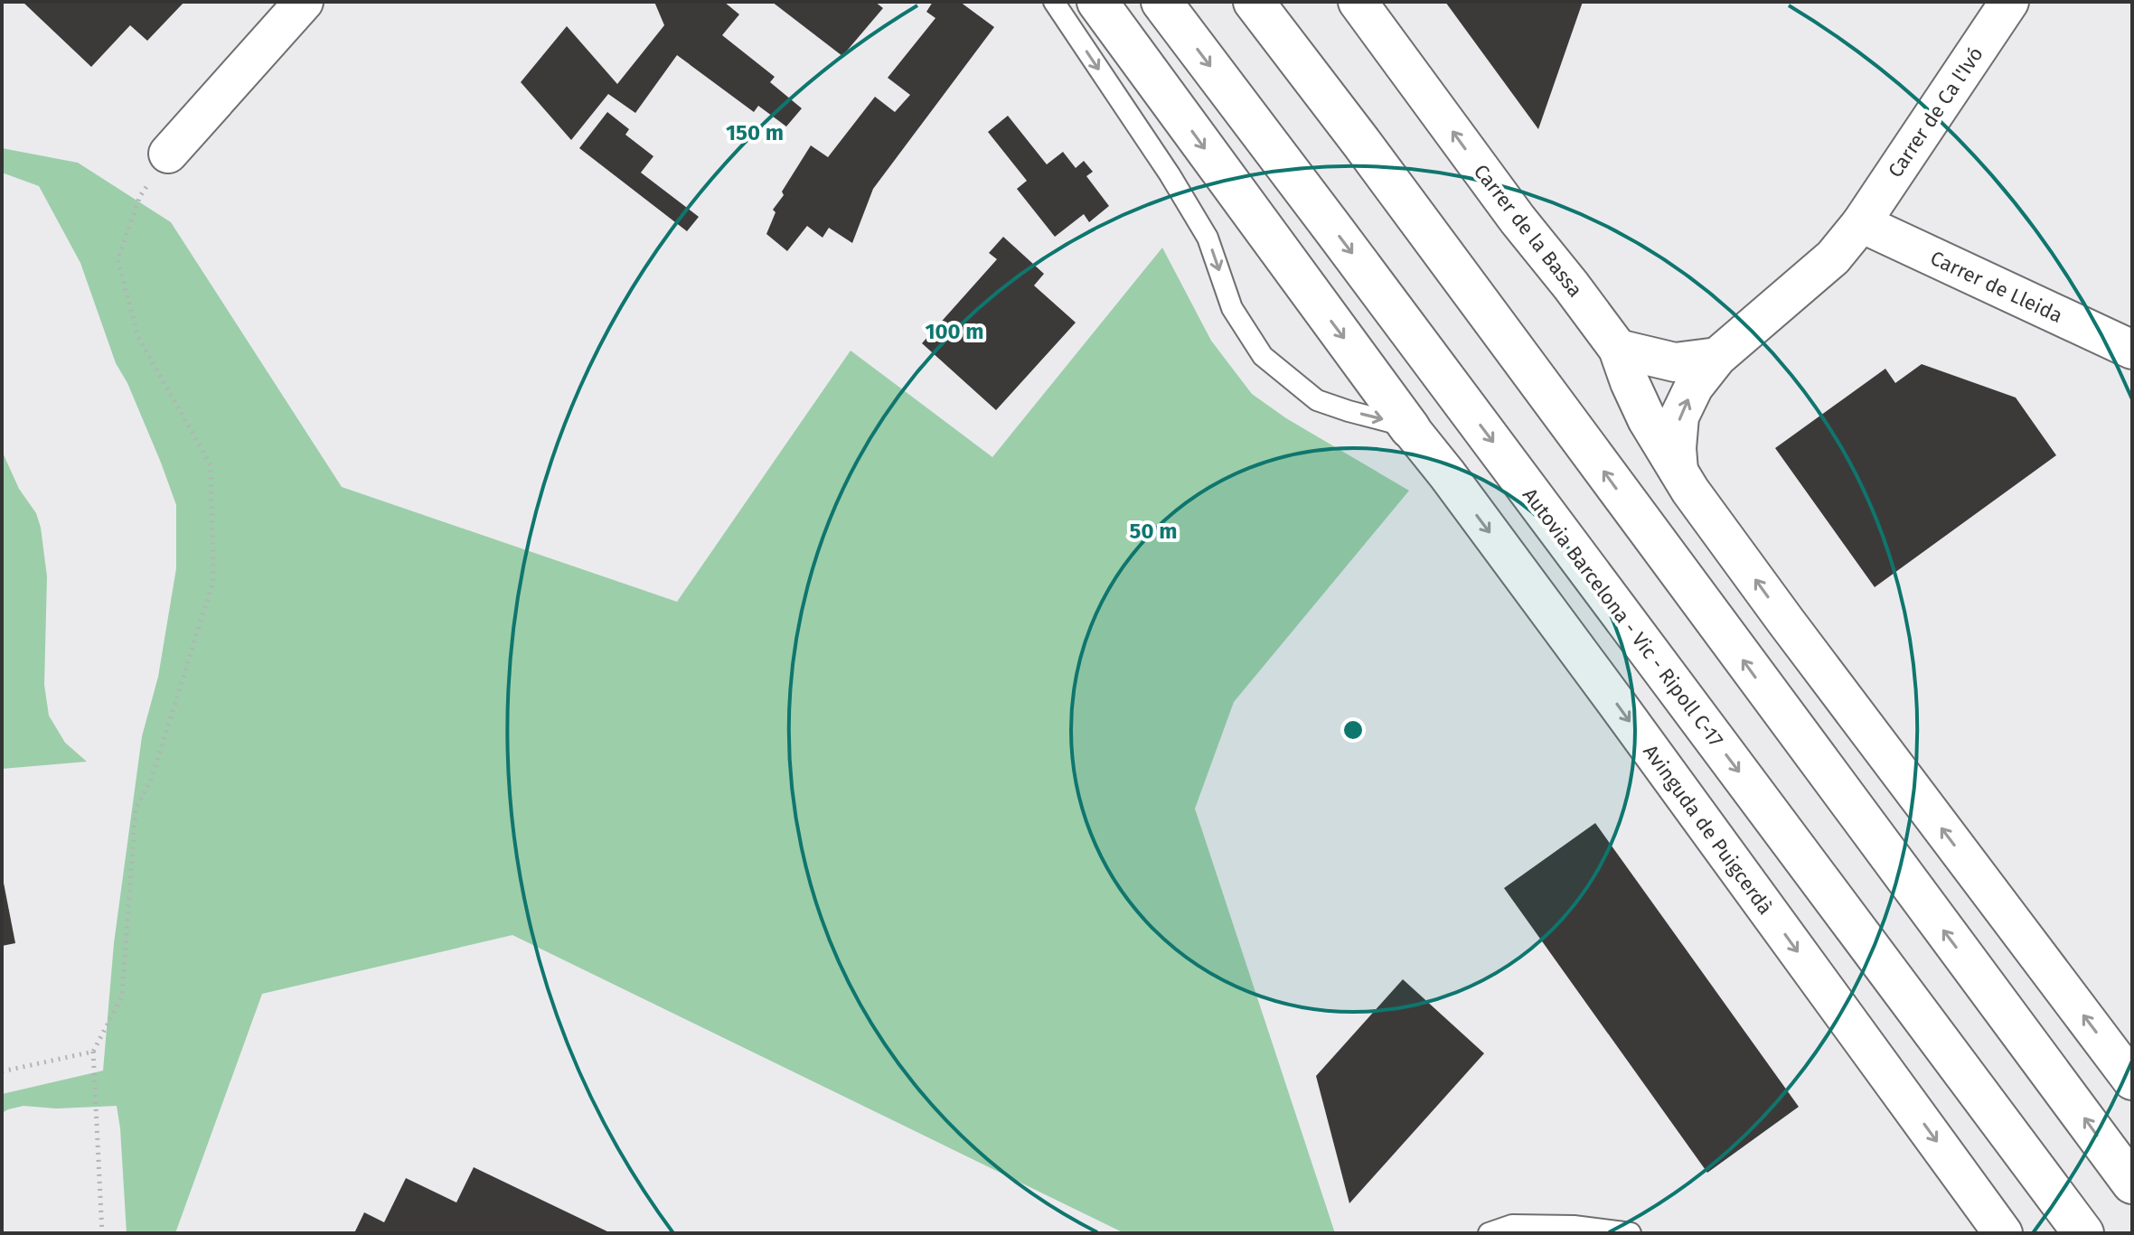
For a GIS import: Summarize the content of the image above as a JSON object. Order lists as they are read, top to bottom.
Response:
{
  "streets": {
    "highway": ["Autovia Barcelona - Vic - Ripoll C-17"],
    "street": [
      "Carrer de Ca l'Ivó",
      "Carrer de la Bassa",
      "Carrer de Lleida",
      "Avinguda de Puigcerdà"
    ]
  },
  "crossings": [
    ["Carrer de Ca l'Ivó", "Carrer de Lleida"]
  ],
  "one_way": ["Carrer de la Bassa"],
  "rings": ["150 m", "100 m", "50 m"]
}
